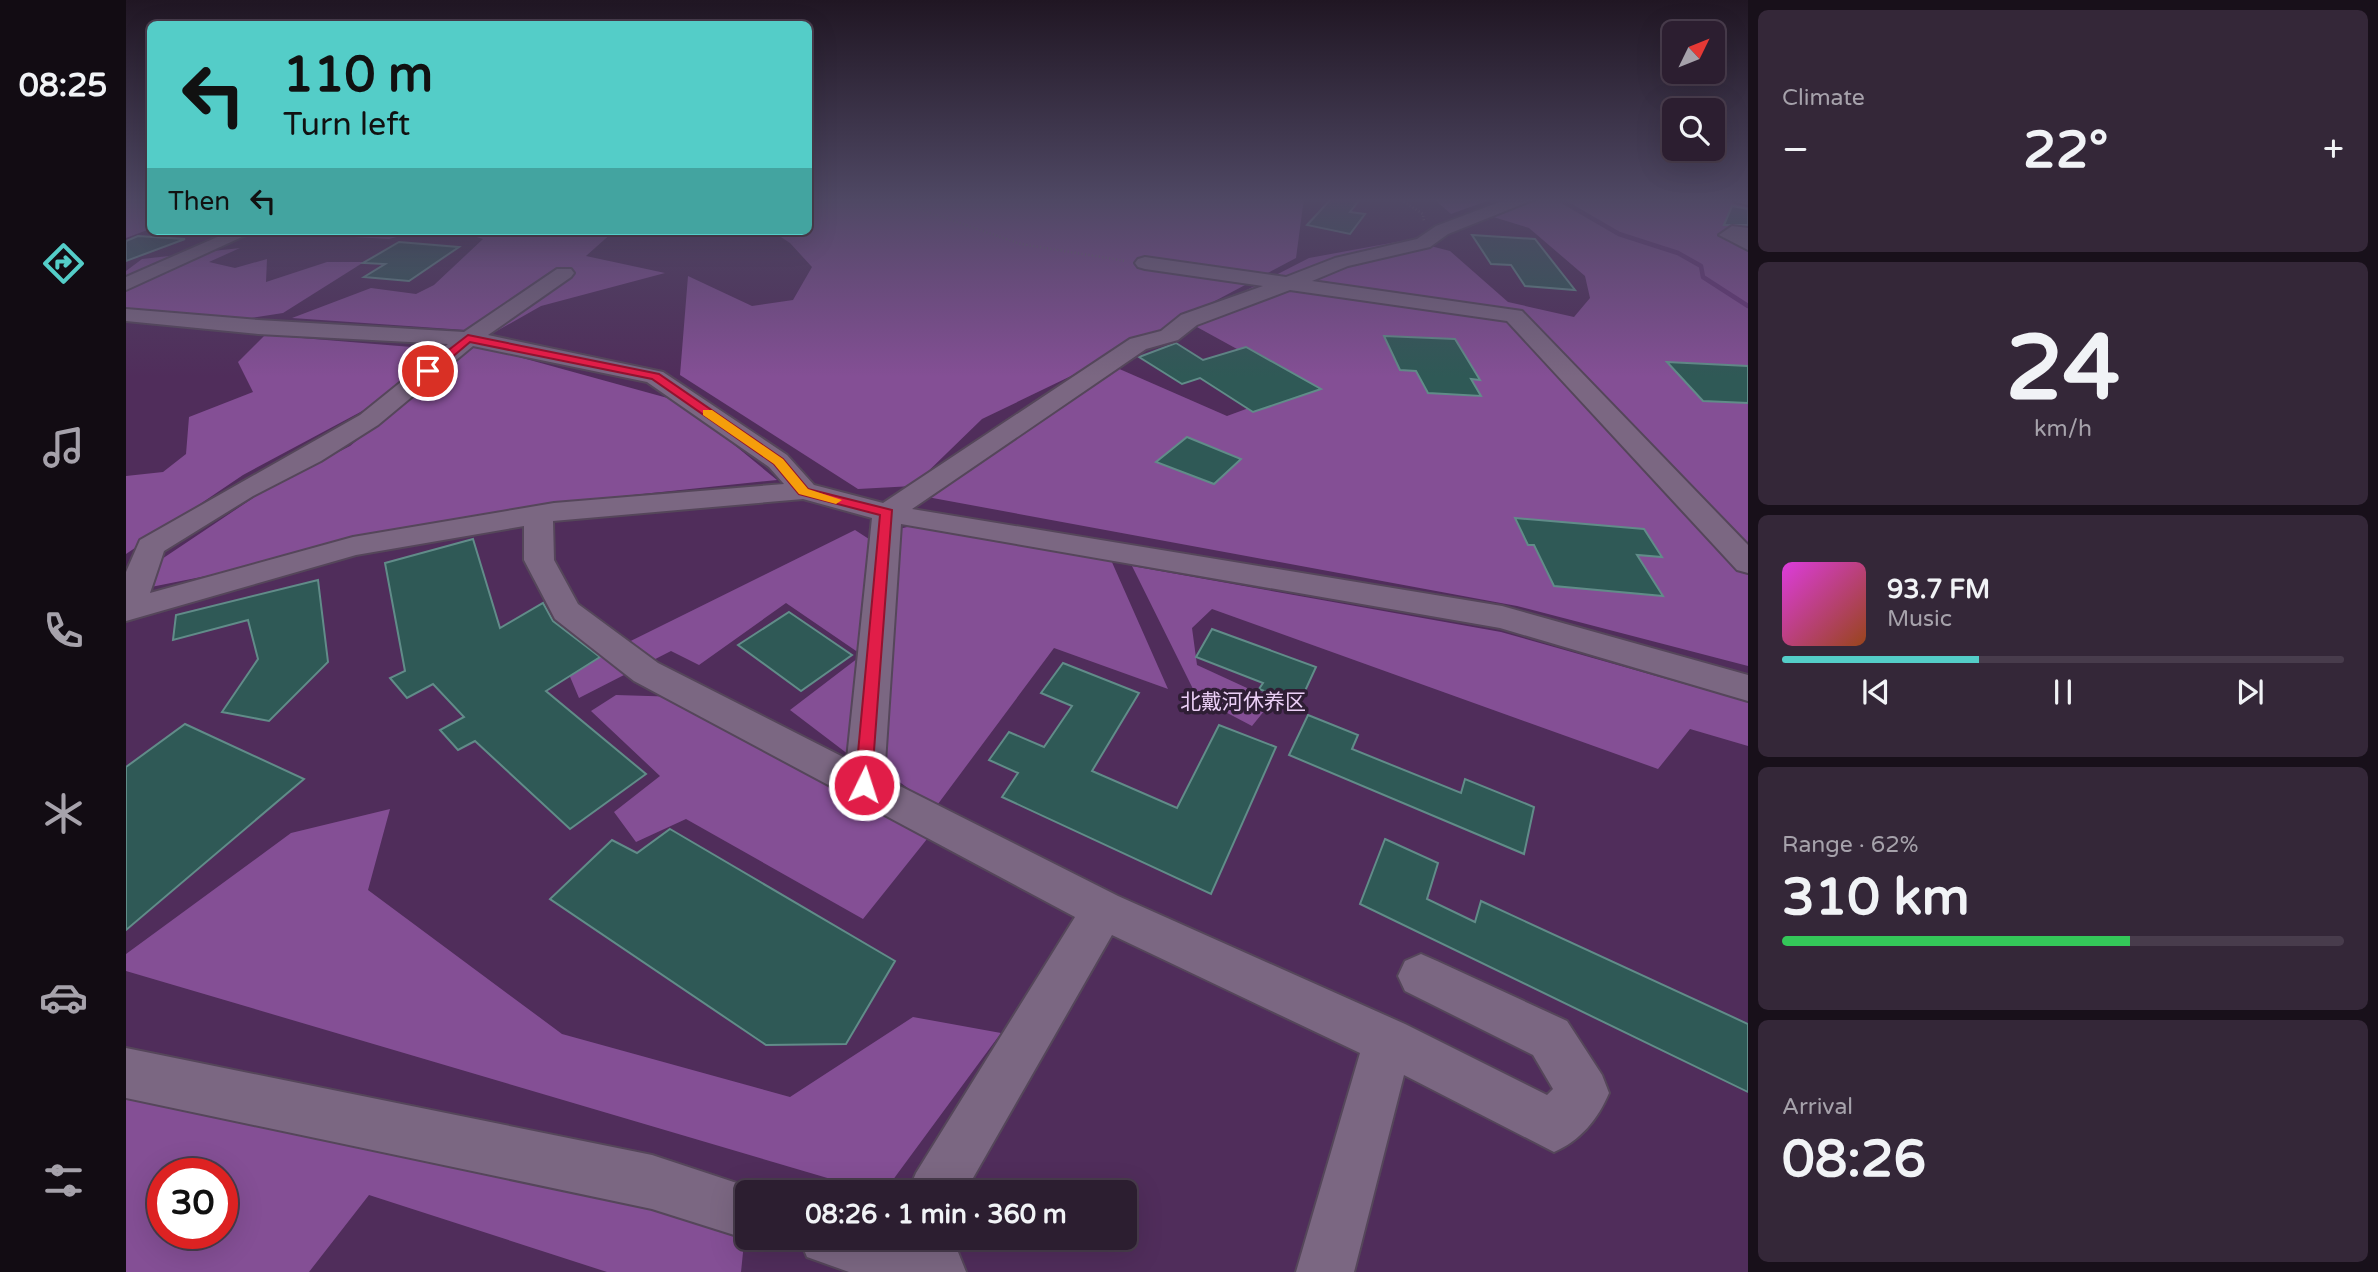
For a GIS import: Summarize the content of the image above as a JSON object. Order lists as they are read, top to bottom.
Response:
{
  "parks": ["北戴河休养区"],
  "north": "top right",
  "page": {
    "tabs": "08:25",
    "tile": [
      "Climate",
      ["24", "km/h"],
      ["Range · 62%", "310 km"],
      ["Arrival", "08:26"]
    ],
    "turn": ["110 m", "Turn left"],
    "heat": ["−", "22°", "+"],
    "then": "Then",
    "song": ["93.7 FM", "Music"],
    "limit": "30",
    "trip": "08:26 · 1 min · 360 m"
  }
}
